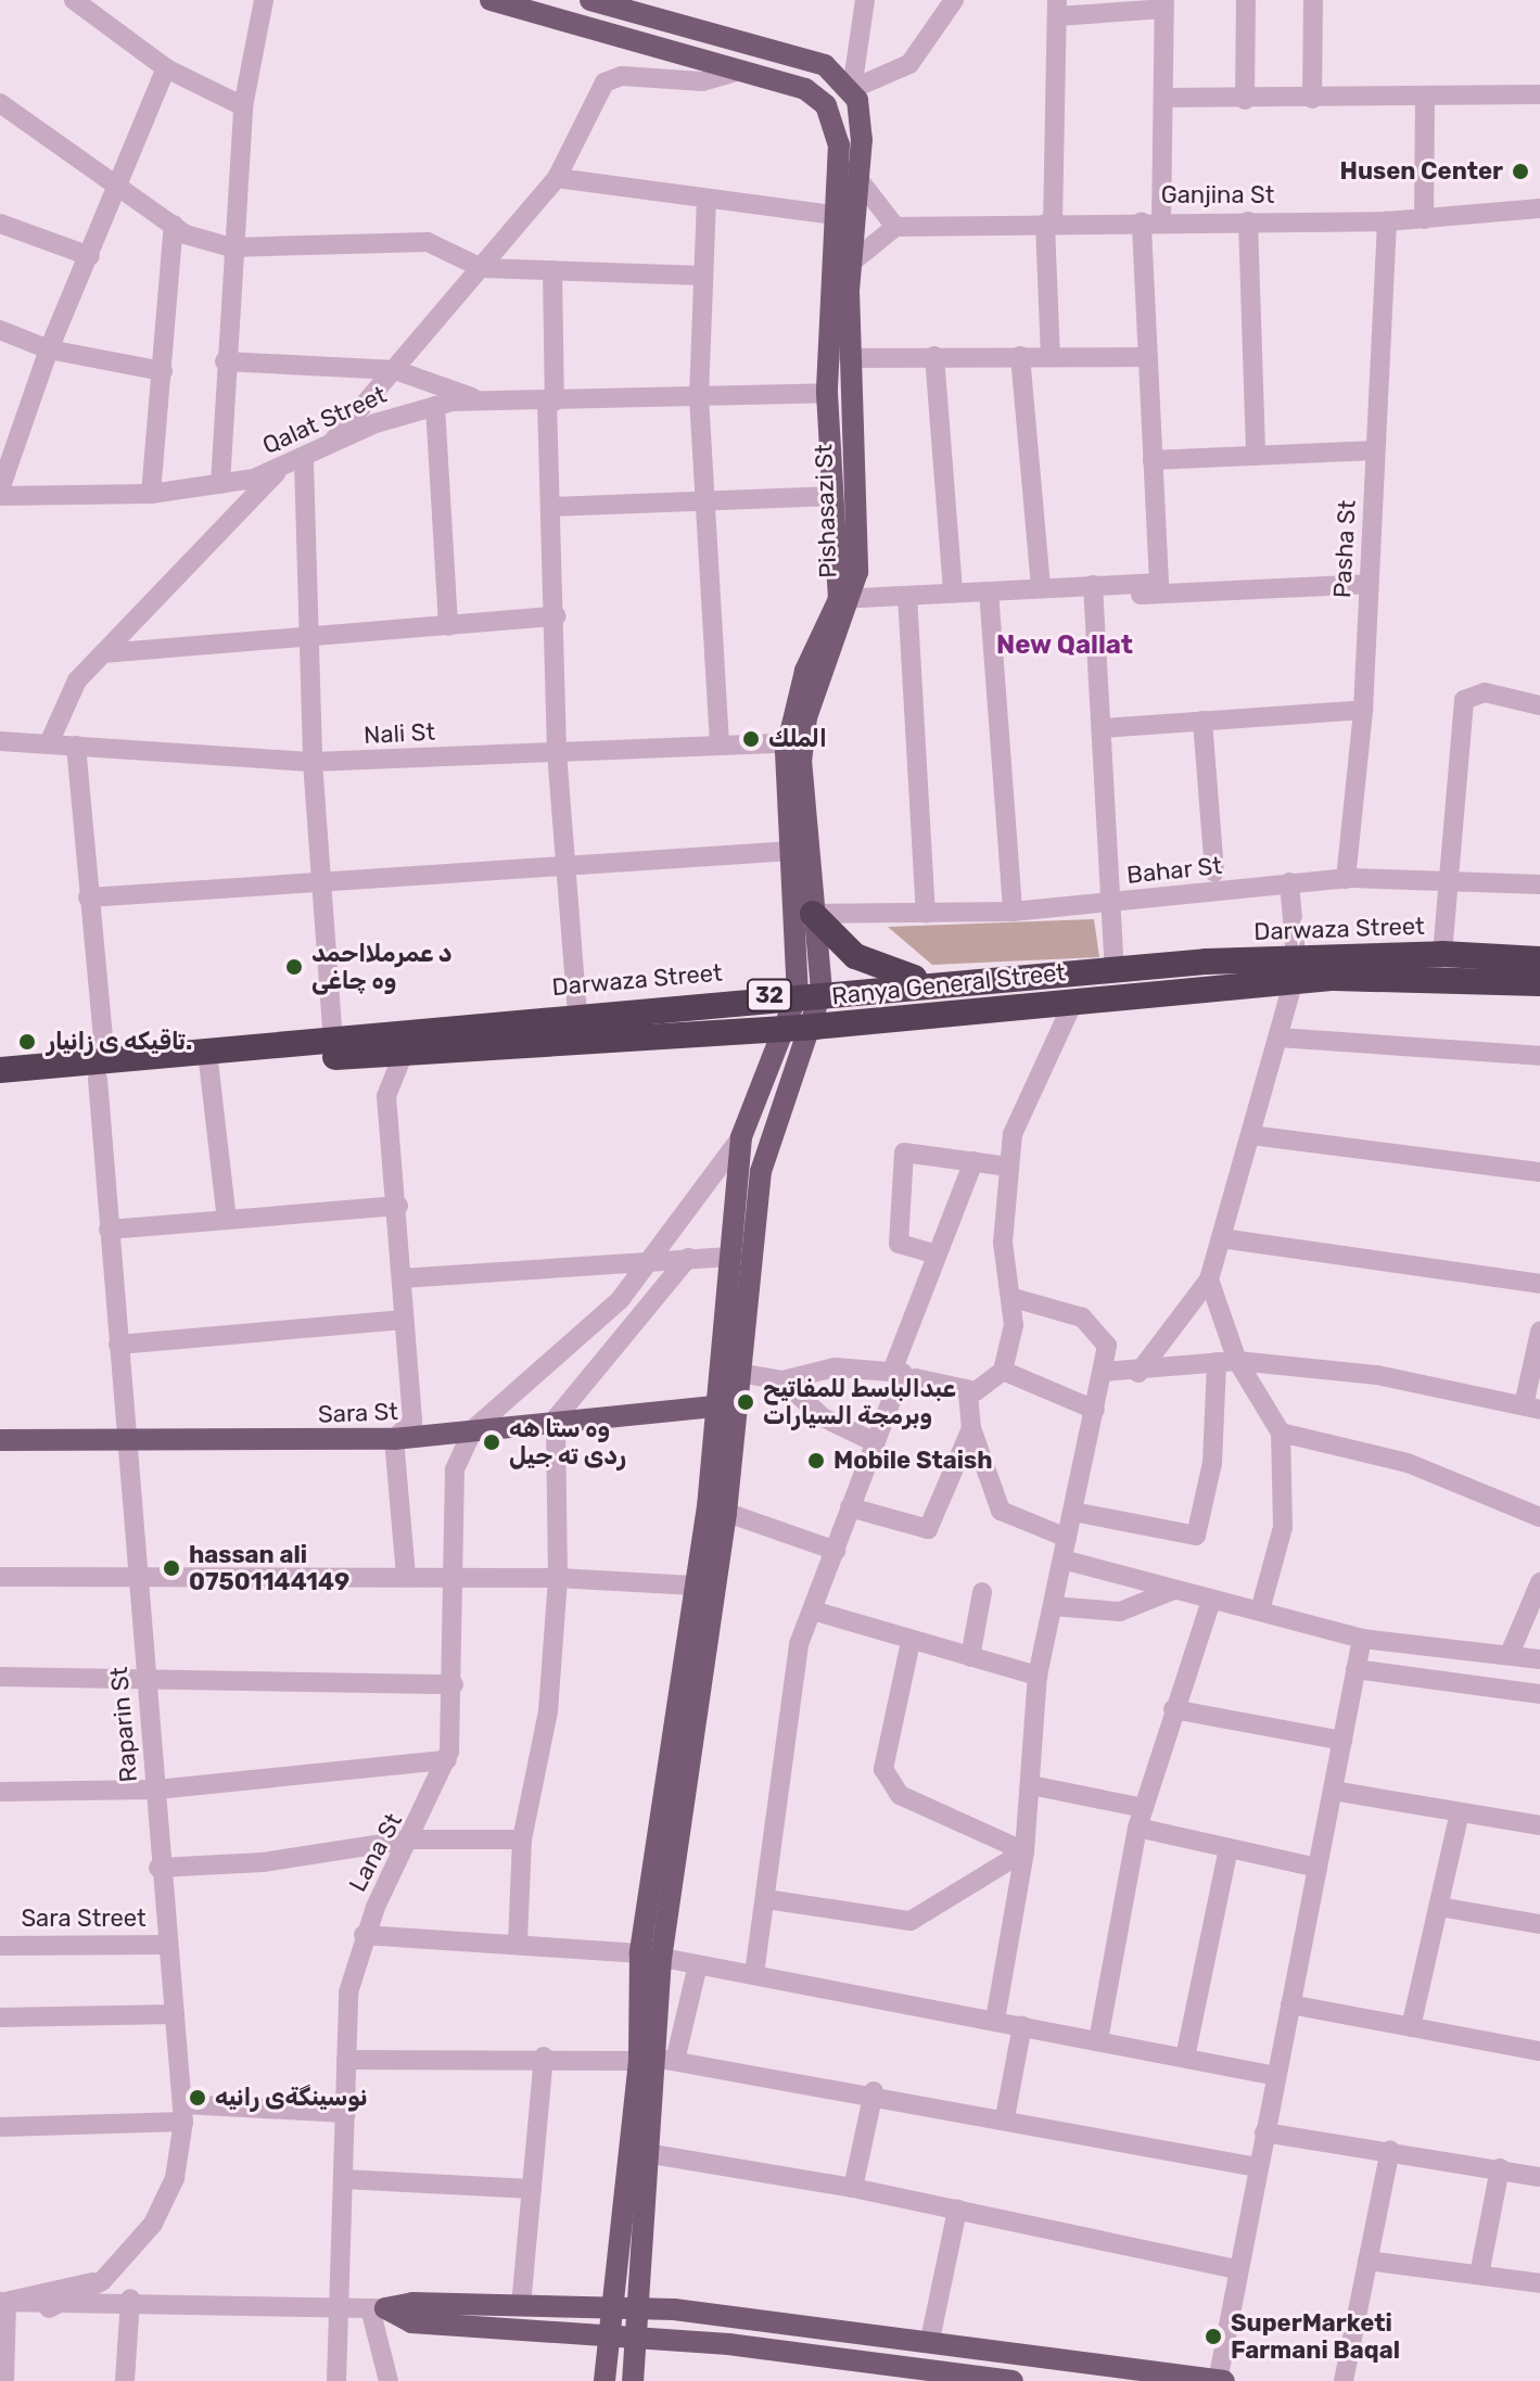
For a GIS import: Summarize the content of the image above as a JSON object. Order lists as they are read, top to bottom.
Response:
{
  "streets": {
    "highway": ["Darwaza Street", "Ranya General Street", "32"],
    "main road": ["Pishasazi St", "Sara St"],
    "street": [
      "Ganjina St",
      "Qalat Street",
      "Pasha St",
      "Nali St",
      "Bahar St",
      "Raparin St",
      "Lana St",
      "Sara Street"
    ]
  },
  "crossings": [
    ["Ganjina St", "Pasha St"],
    ["Qalat Street", "Pishasazi St"],
    ["Pishasazi St", "Nali St"],
    ["Pishasazi St", "Bahar St"],
    ["Pishasazi St", "Darwaza Street"],
    ["Pishasazi St", "Ranya General Street"],
    ["Pasha St", "Bahar St"],
    ["Nali St", "Raparin St"],
    ["Darwaza Street", "Ranya General Street"],
    ["Ranya General Street", "32"],
    ["Ranya General Street", "Raparin St"],
    ["32", "Raparin St"],
    ["Sara St", "Raparin St"],
    ["Sara St", "Lana St"],
    ["Raparin St", "Sara Street"]
  ],
  "districts": ["New Qallat"],
  "places": [
    "Husen Center",
    "الملك",
    "د عمرملااحمد وه چاغى",
    "تاقيكه ى زانيار.",
    "عبدالباسط للمفاتيح وبرمجة السيارات",
    "وه ستا هه ردى ته جيل",
    "Mobile Staish",
    "hassan ali 07501144149",
    "نوسينگةى رانيه",
    "SuperMarketi Farmani Baqal"
  ]
}
